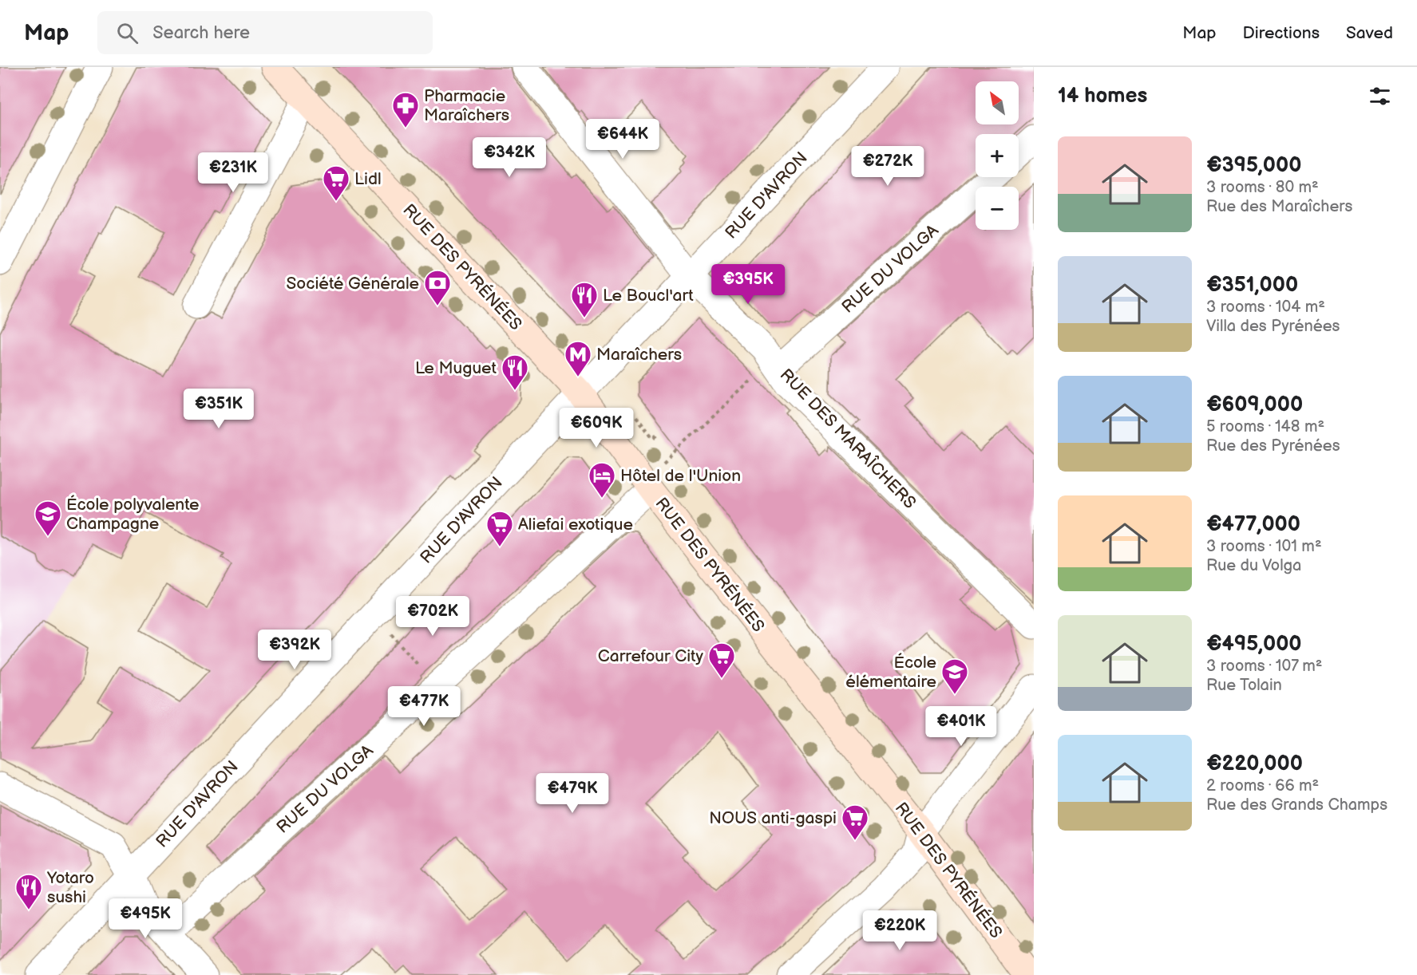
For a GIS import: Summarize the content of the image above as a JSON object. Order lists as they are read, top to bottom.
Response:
{
  "streets": {
    "main road": ["RUE DES PYRÉNÉES"],
    "street": ["RUE D'AVRON", "RUE DU VOLGA", "RUE DES MARAÎCHERS"]
  },
  "crossings": [
    ["RUE D'AVRON", "RUE DES PYRÉNÉES"],
    ["RUE D'AVRON", "RUE DES MARAÎCHERS"],
    ["RUE DES PYRÉNÉES", "RUE DU VOLGA"],
    ["RUE DU VOLGA", "RUE DES MARAÎCHERS"]
  ],
  "places": {
    "pharmacy": ["Pharmacie Maraîchers"],
    "supermarket": [
      "Lidl",
      "Aliefai exotique",
      "Carrefour City",
      "NOUS anti-gaspi"
    ],
    "bank": ["Société Générale"],
    "restaurant": ["Le Boucl'art", "Le Muguet", "Yotaro sushi"],
    "metro station": ["Maraîchers"],
    "hotel": ["Hôtel de l'Union"],
    "school or university": ["École polyvalente Champagne", "École élémentaire"]
  },
  "north": "top left",
  "page": {
    "header": "Map",
    "search": "Search here",
    "nav": ["Map", "Directions", "Saved"],
    "heading": "14 homes",
    "map_buttons": ["+", "−"],
    "price": [
      "€644K",
      "€342K",
      "€272K",
      "€231K",
      "€395K",
      "€351K",
      "€609K",
      "€702K",
      "€392K",
      "€477K",
      "€401K",
      "€479K",
      "€495K",
      "€220K"
    ],
    "list": [
      {
        "name": "€395,000",
        "note": "3 rooms · 80 m² · Rue des Maraîchers"
      },
      {
        "name": "€351,000",
        "note": "3 rooms · 104 m² · Villa des Pyrénées"
      },
      {
        "name": "€609,000",
        "note": "5 rooms · 148 m² · Rue des Pyrénées"
      },
      {
        "name": "€477,000",
        "note": "3 rooms · 101 m² · Rue du Volga"
      },
      {
        "name": "€495,000",
        "note": "3 rooms · 107 m² · Rue Tolain"
      },
      {
        "name": "€220,000",
        "note": "2 rooms · 66 m² · Rue des Grands Champs"
      }
    ]
  }
}
